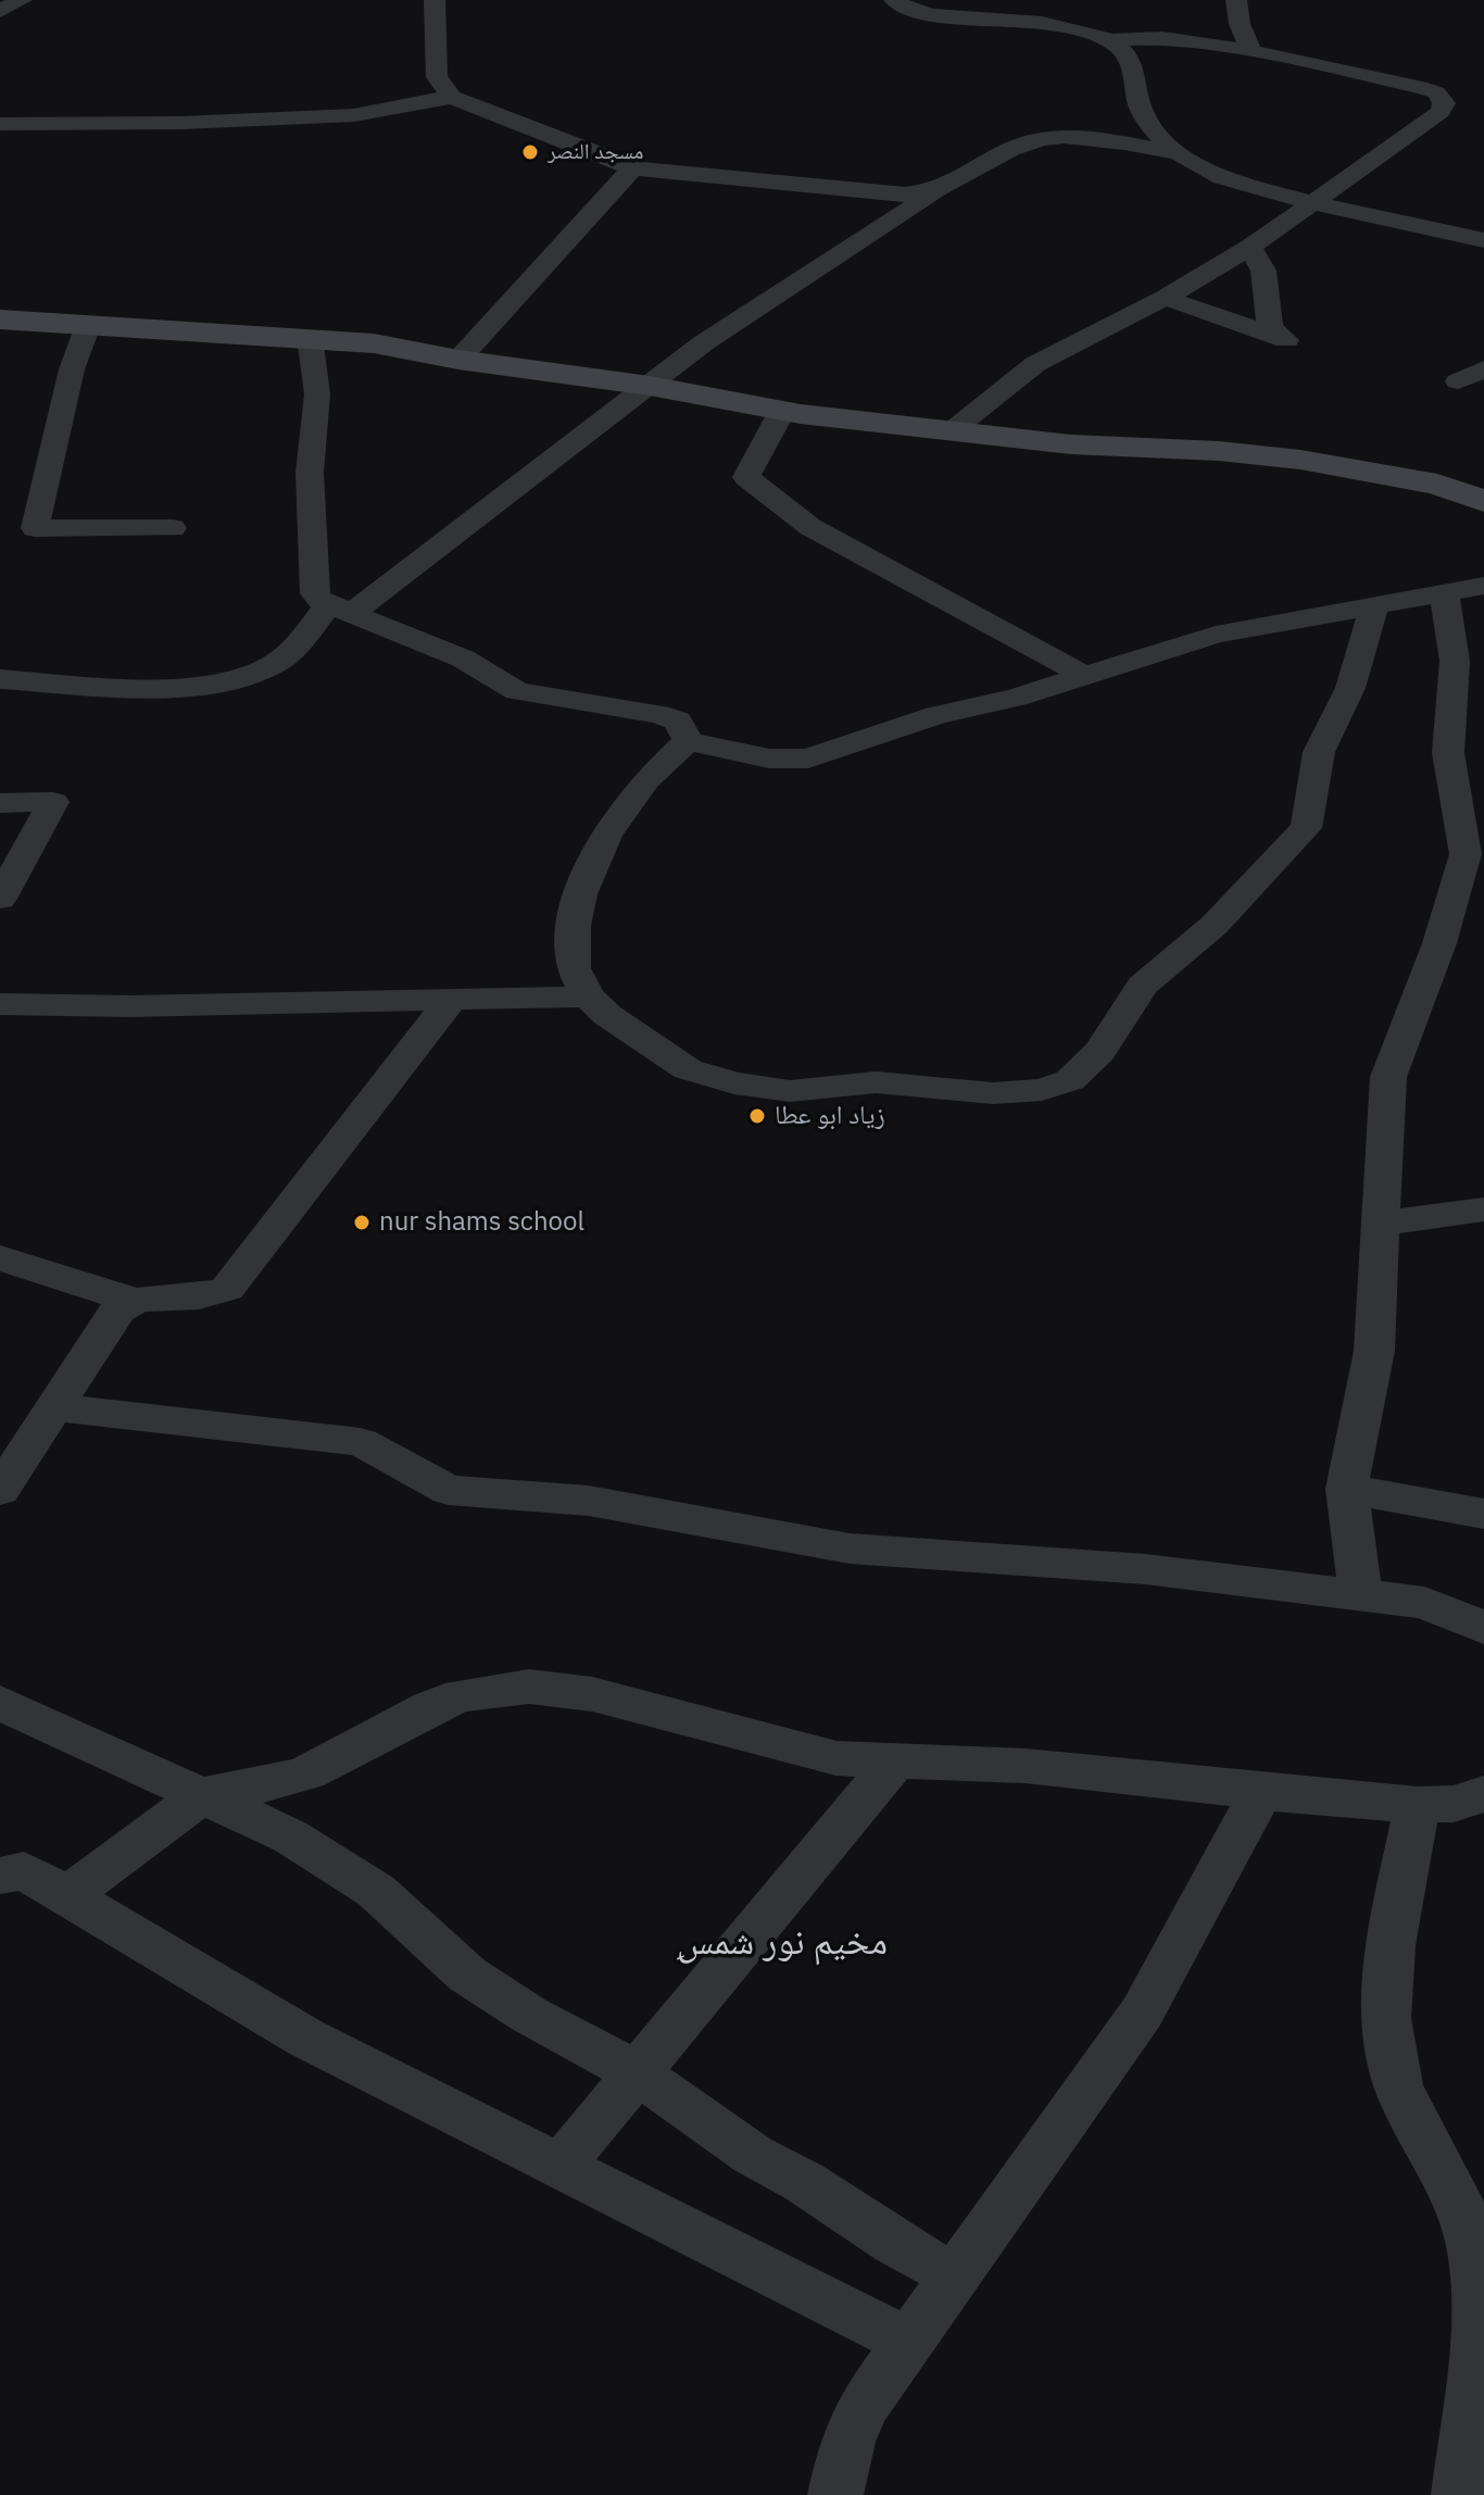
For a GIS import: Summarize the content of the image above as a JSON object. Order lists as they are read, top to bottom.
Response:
{
  "districts": ["ِمخيم نور شمس"],
  "places": ["مسجد النصر", "زياد ابو عطا", "nur shams school"]
}
